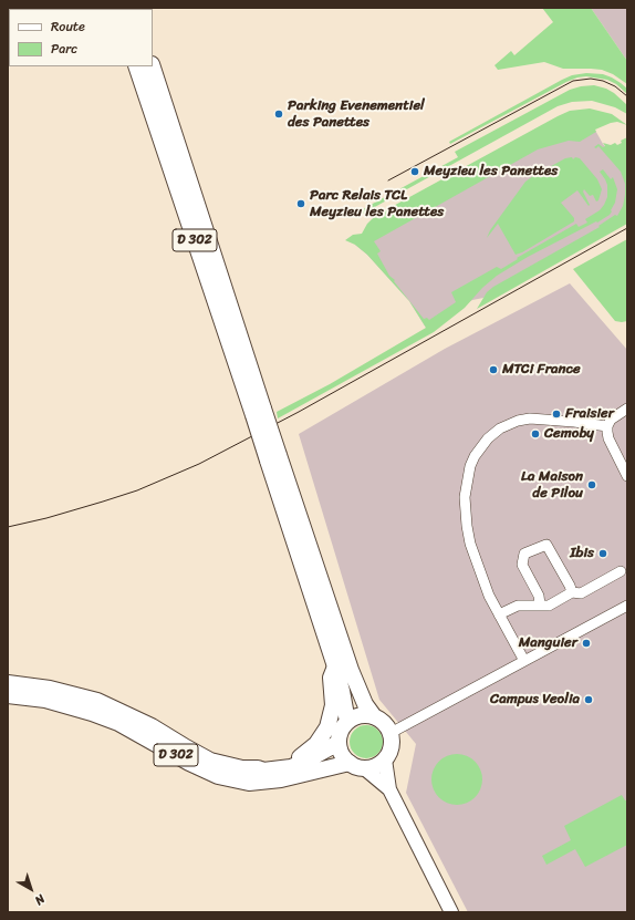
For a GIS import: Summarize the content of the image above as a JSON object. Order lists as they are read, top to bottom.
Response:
{
  "streets": {
    "main road": ["D 302"]
  },
  "places": [
    "Parking Evenementiel des Panettes",
    "Meyzieu les Panettes",
    "Parc Relais TCL Meyzieu les Panettes",
    "MTCi France",
    "Fraisier",
    "Cemoby",
    "La Maison de Pilou",
    "Ibis",
    "Manguier",
    "Campus Veolia"
  ],
  "legend": ["Route", "Parc"],
  "north": "bottom right"
}
